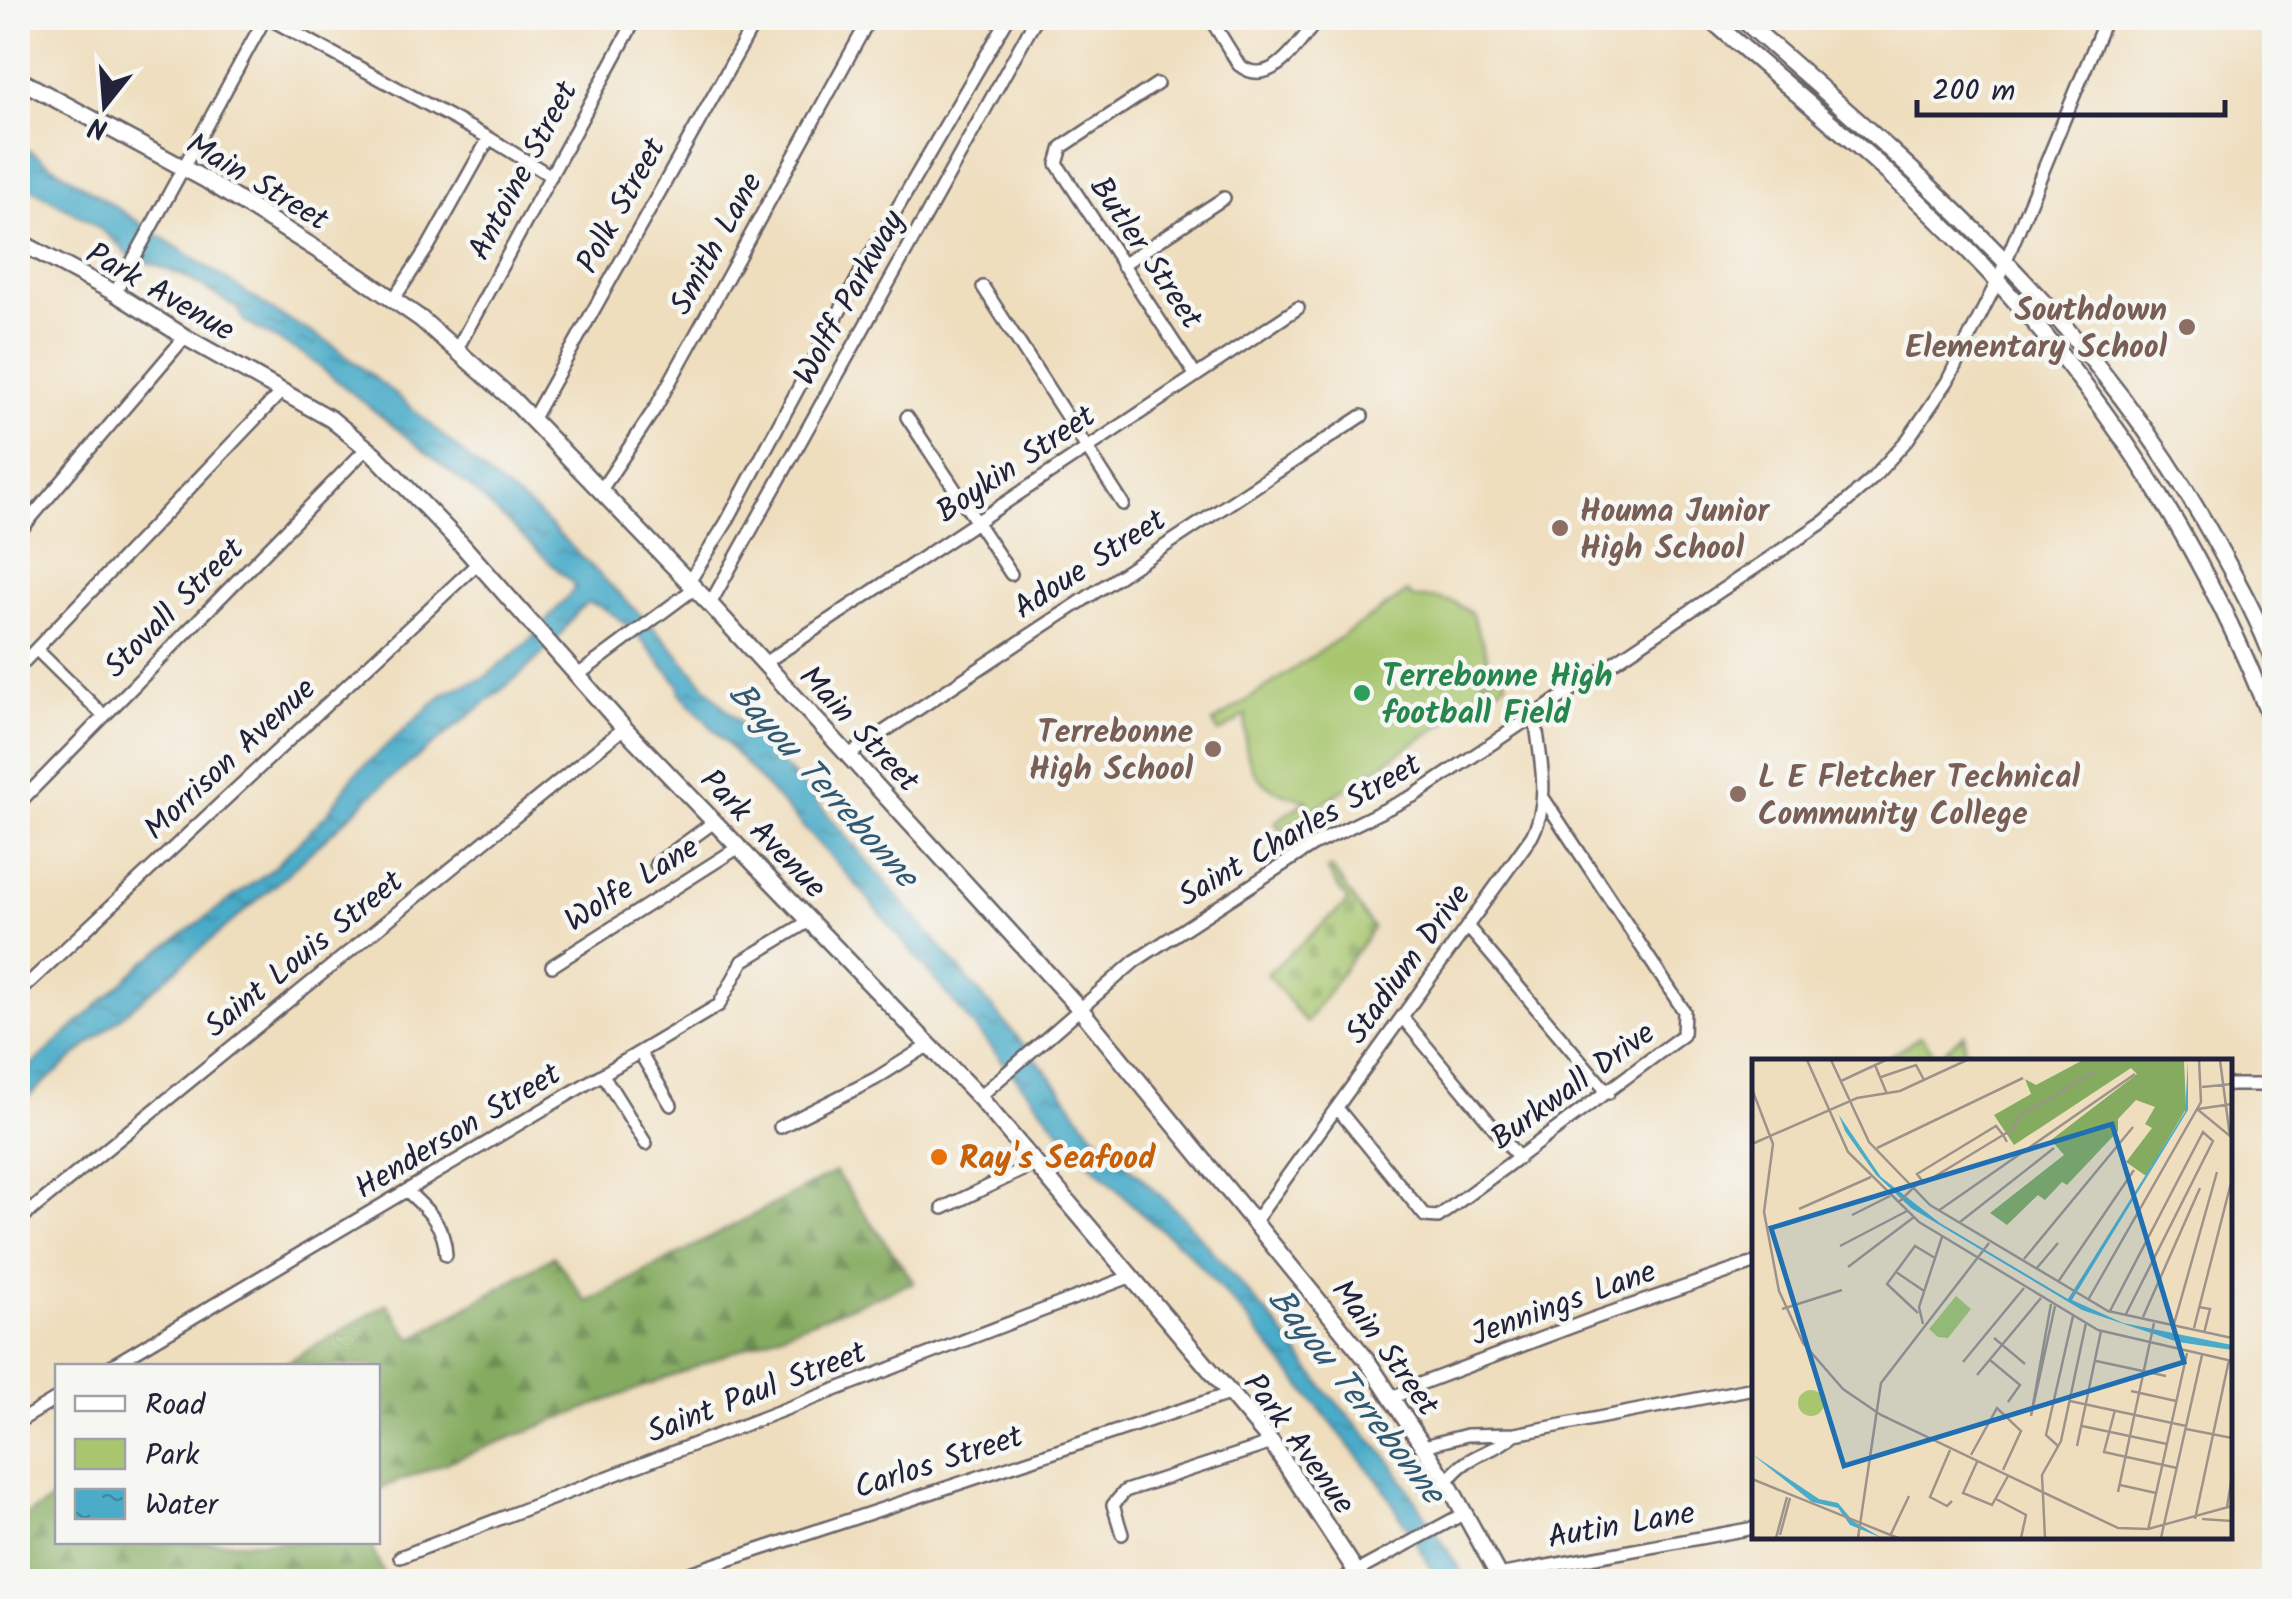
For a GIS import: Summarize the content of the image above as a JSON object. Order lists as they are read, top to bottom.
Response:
{
  "streets": {
    "main road": ["Main Street", "Park Avenue"],
    "street": [
      "Antoine Street",
      "Polk Street",
      "Smith Lane",
      "Butler Street",
      "Wolff Parkway",
      "Boykin Street",
      "Adoue Street",
      "Stovall Street",
      "Morrison Avenue",
      "Saint Charles Street",
      "Wolfe Lane",
      "Saint Louis Street",
      "Stadium Drive",
      "Burkwall Drive",
      "Henderson Street",
      "Jennings Lane",
      "Saint Paul Street",
      "Carlos Street",
      "Autin Lane"
    ]
  },
  "crossings": [
    ["Antoine Street", "Main Street"],
    ["Main Street", "Polk Street"],
    ["Main Street", "Smith Lane"],
    ["Main Street", "Wolff Parkway"],
    ["Main Street", "Boykin Street"],
    ["Main Street", "Adoue Street"],
    ["Main Street", "Saint Charles Street"],
    ["Main Street", "Stadium Drive"],
    ["Main Street", "Jennings Lane"],
    ["Main Street", "Autin Lane"],
    ["Butler Street", "Boykin Street"],
    ["Park Avenue", "Stovall Street"],
    ["Park Avenue", "Morrison Avenue"],
    ["Park Avenue", "Saint Charles Street"],
    ["Park Avenue", "Wolfe Lane"],
    ["Park Avenue", "Saint Louis Street"],
    ["Park Avenue", "Henderson Street"],
    ["Park Avenue", "Saint Paul Street"],
    ["Park Avenue", "Carlos Street"],
    ["Saint Charles Street", "Stadium Drive"],
    ["Stadium Drive", "Burkwall Drive"]
  ],
  "water": ["Bayou Terrebonne"],
  "places": [
    "Southdown Elementary School",
    "Houma Junior High School",
    "Terrebonne High football Field",
    "Terrebonne High School",
    "L E Fletcher Technical Community College",
    "Ray's Seafood"
  ],
  "legend": ["Road", "Park", "Water"],
  "scale_bar": "200 m",
  "north": "bottom"
}
